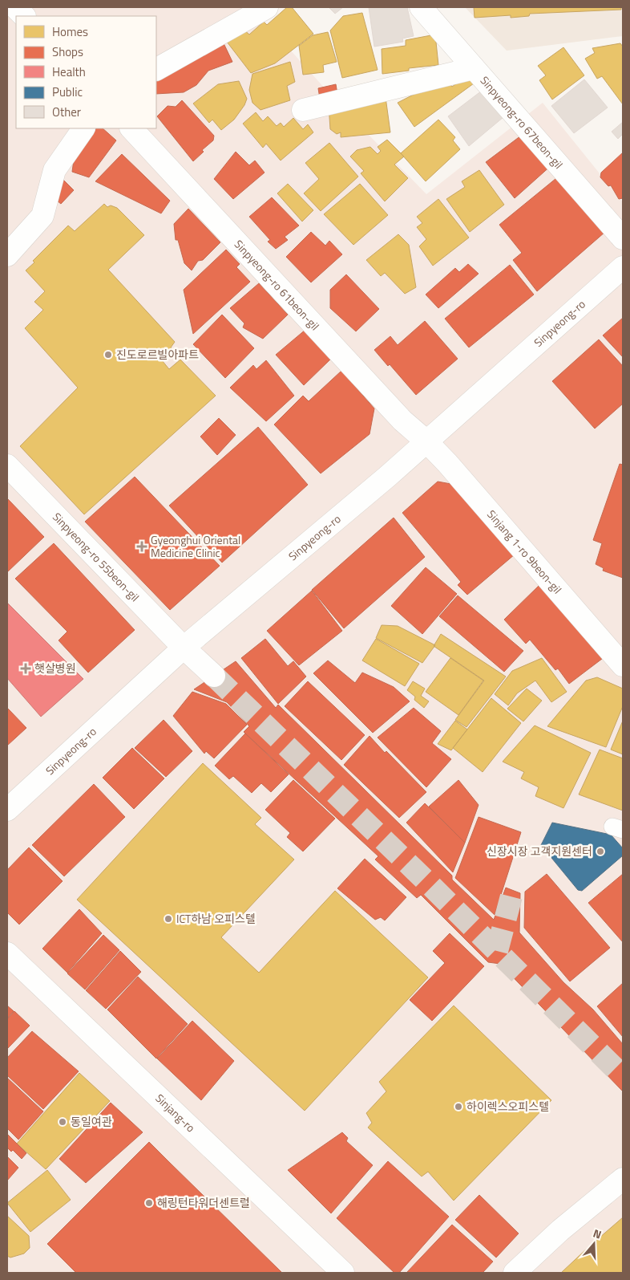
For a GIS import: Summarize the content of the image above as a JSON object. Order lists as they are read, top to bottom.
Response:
{
  "streets": {
    "street": [
      "Sinpyeong-ro 67beon-gil",
      "Sinpyeong-ro 61beon-gil",
      "Sinpyeong-ro",
      "Sinjang 1-ro 9beon-gil",
      "Sinpyeong-ro 55beon-gil",
      "Sinjang-ro"
    ]
  },
  "crossings": [
    ["Sinpyeong-ro 61beon-gil", "Sinpyeong-ro"],
    ["Sinpyeong-ro 61beon-gil", "Sinjang 1-ro 9beon-gil"],
    ["Sinpyeong-ro", "Sinjang 1-ro 9beon-gil"],
    ["Sinpyeong-ro", "Sinpyeong-ro 55beon-gil"]
  ],
  "places": {
    "other": [
      "진도로르빌아파트",
      "신장시장 고객지원센터",
      "ICT하남 오피스텔",
      "하이렉스오피스텔",
      "동일여관",
      "해링턴타워더센트럴"
    ],
    "health": ["Gyeonghui Oriental Medicine Clinic", "햇살병원"]
  },
  "legend": [
    "Homes",
    "Shops",
    "Health",
    "Public",
    "Other"
  ],
  "north": "top"
}
